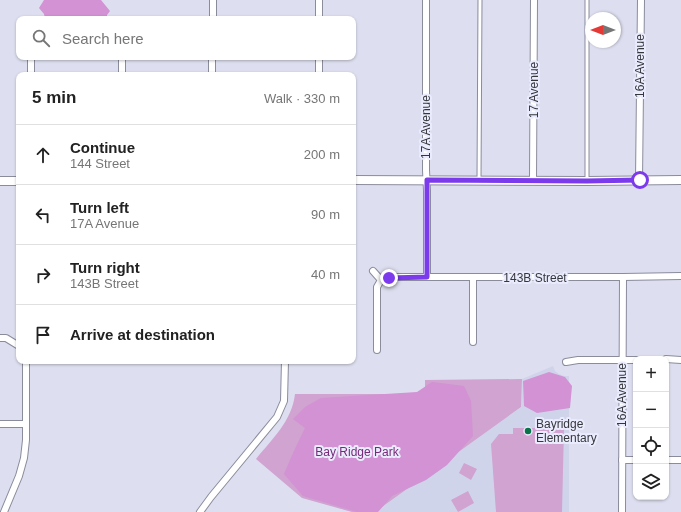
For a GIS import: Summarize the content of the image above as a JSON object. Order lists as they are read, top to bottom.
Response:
{
  "streets": {
    "street": [
      "16A Avenue",
      "17 Avenue",
      "17A Avenue",
      "143B Street"
    ]
  },
  "crossings": [
    ["16A Avenue", "143B Street"],
    ["17A Avenue", "143B Street"]
  ],
  "parks": ["Bay Ridge Park"],
  "places": ["Bayridge Elementary"],
  "north": "left",
  "page": {
    "search": "Search here",
    "heading": ["5 min", "Walk · 330 m"],
    "list": [
      ["Continue", "144 Street", "200 m"],
      ["Turn left", "17A Avenue", "90 m"],
      ["Turn right", "143B Street", "40 m"],
      "Arrive at destination"
    ],
    "map_buttons": ["+", "−"]
  }
}
